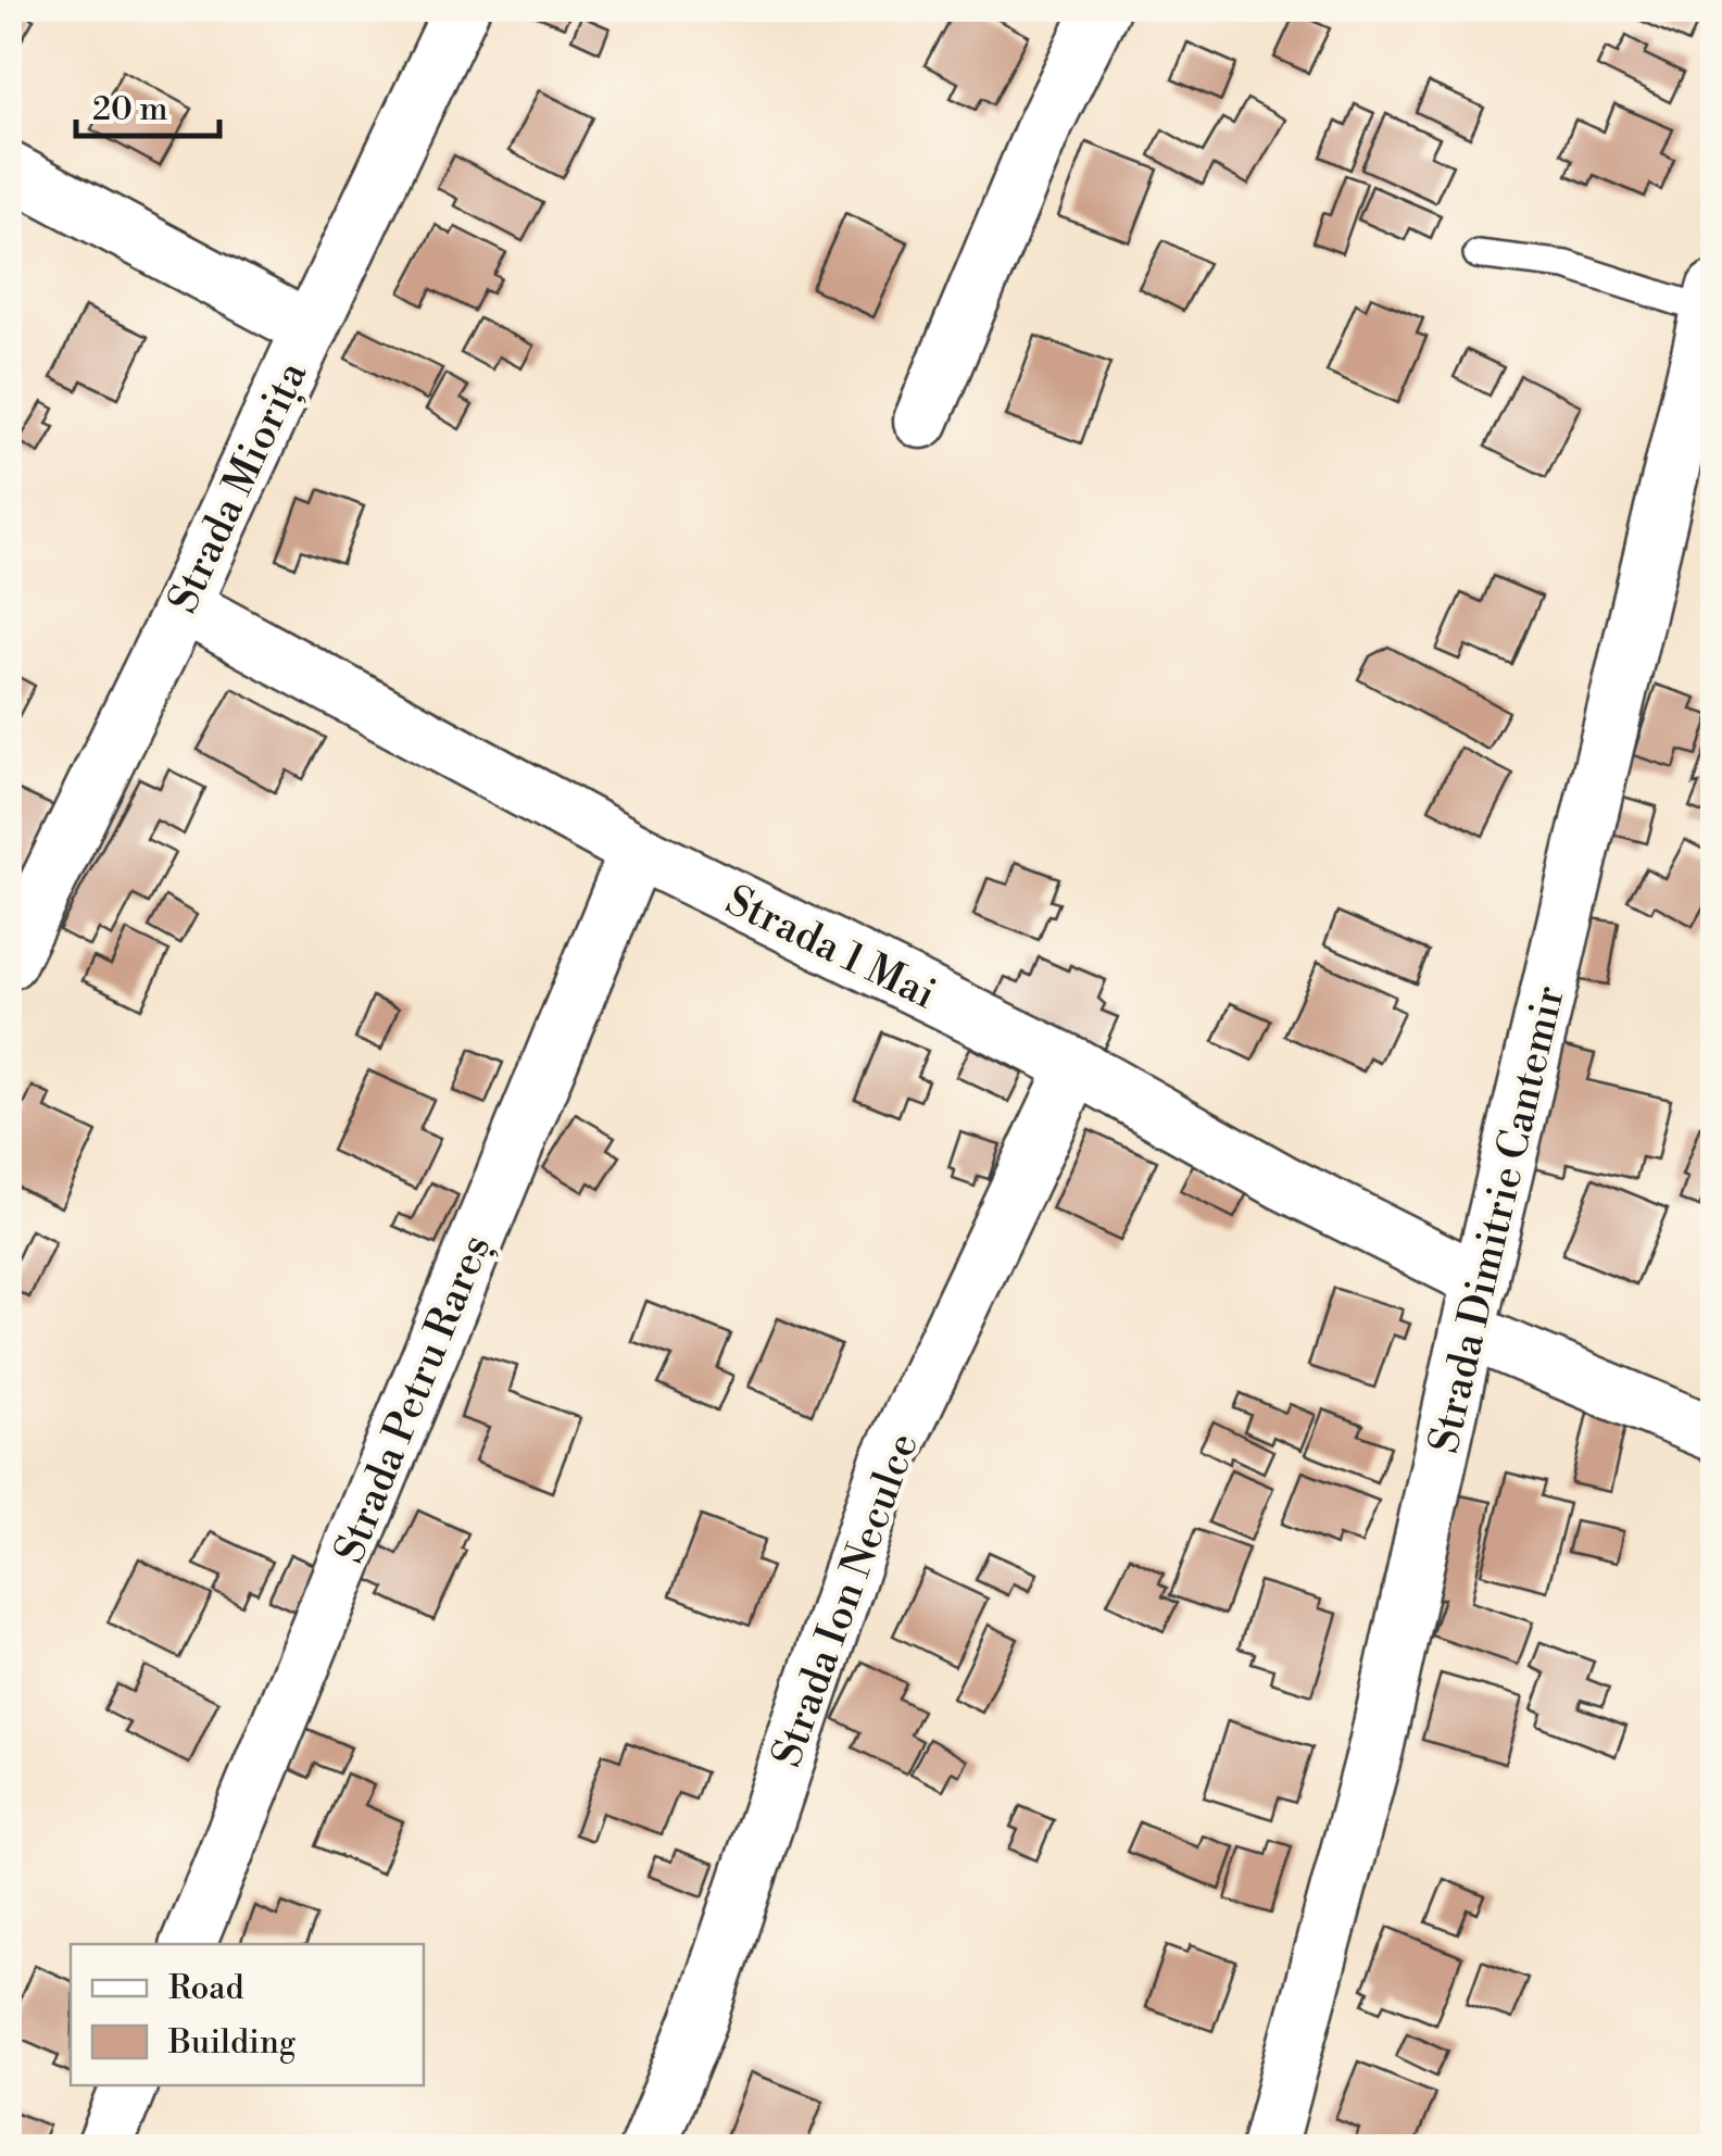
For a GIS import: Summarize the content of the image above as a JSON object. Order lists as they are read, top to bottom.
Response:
{
  "streets": {
    "street": [
      "Strada Miorița",
      "Strada 1 Mai",
      "Strada Dimitrie Cantemir",
      "Strada Petru Rareș",
      "Strada Ion Neculce"
    ]
  },
  "crossings": [
    ["Strada Miorița", "Strada 1 Mai"],
    ["Strada 1 Mai", "Strada Dimitrie Cantemir"],
    ["Strada 1 Mai", "Strada Petru Rareș"],
    ["Strada 1 Mai", "Strada Ion Neculce"]
  ],
  "legend": ["Road", "Building"],
  "scale_bar": "20 m"
}
